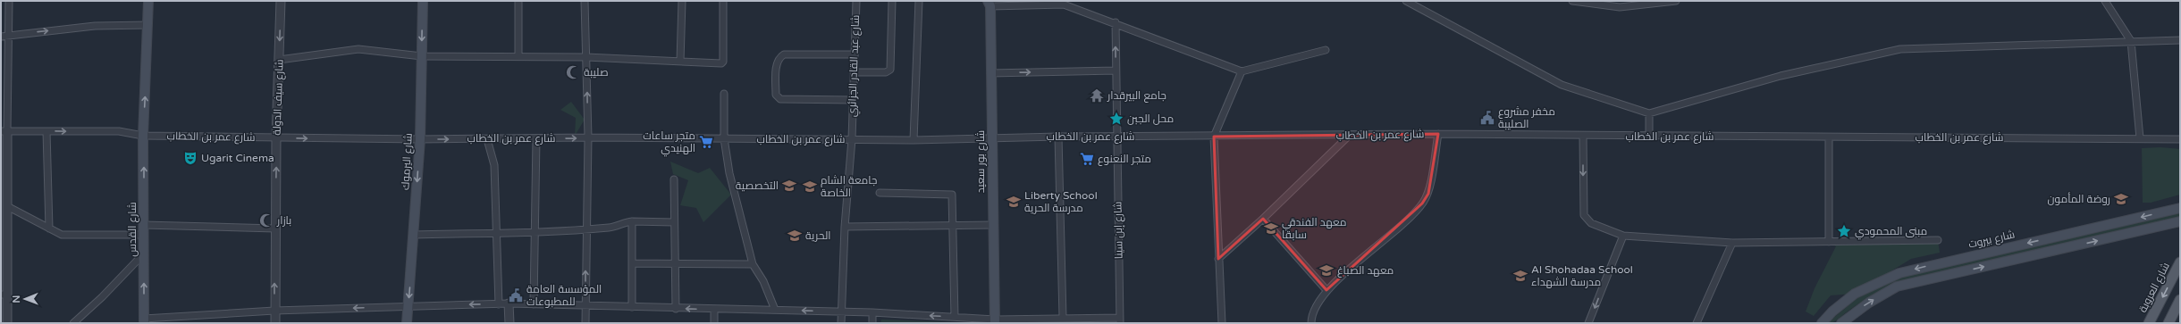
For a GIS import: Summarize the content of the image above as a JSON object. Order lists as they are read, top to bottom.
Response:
{
  "streets": {
    "main road": [
      "شارع اليرموك",
      "شارع بور سعيد",
      "شارع القدس",
      "شارع بيروت",
      "شارع العروبة"
    ],
    "street": [
      "شارع عبد القادر الجزائري",
      "شارع سيف الدولة",
      "شارع عمر بن الخطاب",
      "شارع إبن سينا"
    ]
  },
  "crossings": [
    ["شارع عبد القادر الجزائري", "شارع عمر بن الخطاب"],
    ["شارع سيف الدولة", "شارع عمر بن الخطاب"],
    ["شارع عمر بن الخطاب", "شارع اليرموك"],
    ["شارع عمر بن الخطاب", "شارع بور سعيد"],
    ["شارع عمر بن الخطاب", "شارع القدس"],
    ["شارع عمر بن الخطاب", "شارع إبن سينا"]
  ],
  "one_way": ["شارع اليرموك", "شارع القدس"],
  "places": {
    "mosque": ["صليبة", "بازار"],
    "temple": ["جامع البيرقدار"],
    "public building": ["مخفر مشروع الصليبة", "المؤسسة العامة للمطبوعات"],
    "place": ["محل الجبن", "مبنى المحمودي"],
    "supermarket": ["متجر ساعات الهنيدي", "متجر النعنوع"],
    "theatre": ["Ugarit Cinema"],
    "school or university": [
      "التخصصية",
      "جامعة الشام الخاصة",
      "روضة المأمون",
      "Liberty School مدرسة الحرية",
      "معهد الفندقي سابقا",
      "الحرية",
      "معهد الصباغ",
      "Al Shohadaa School مدرسة الشهداء"
    ]
  },
  "north": "left"
}
